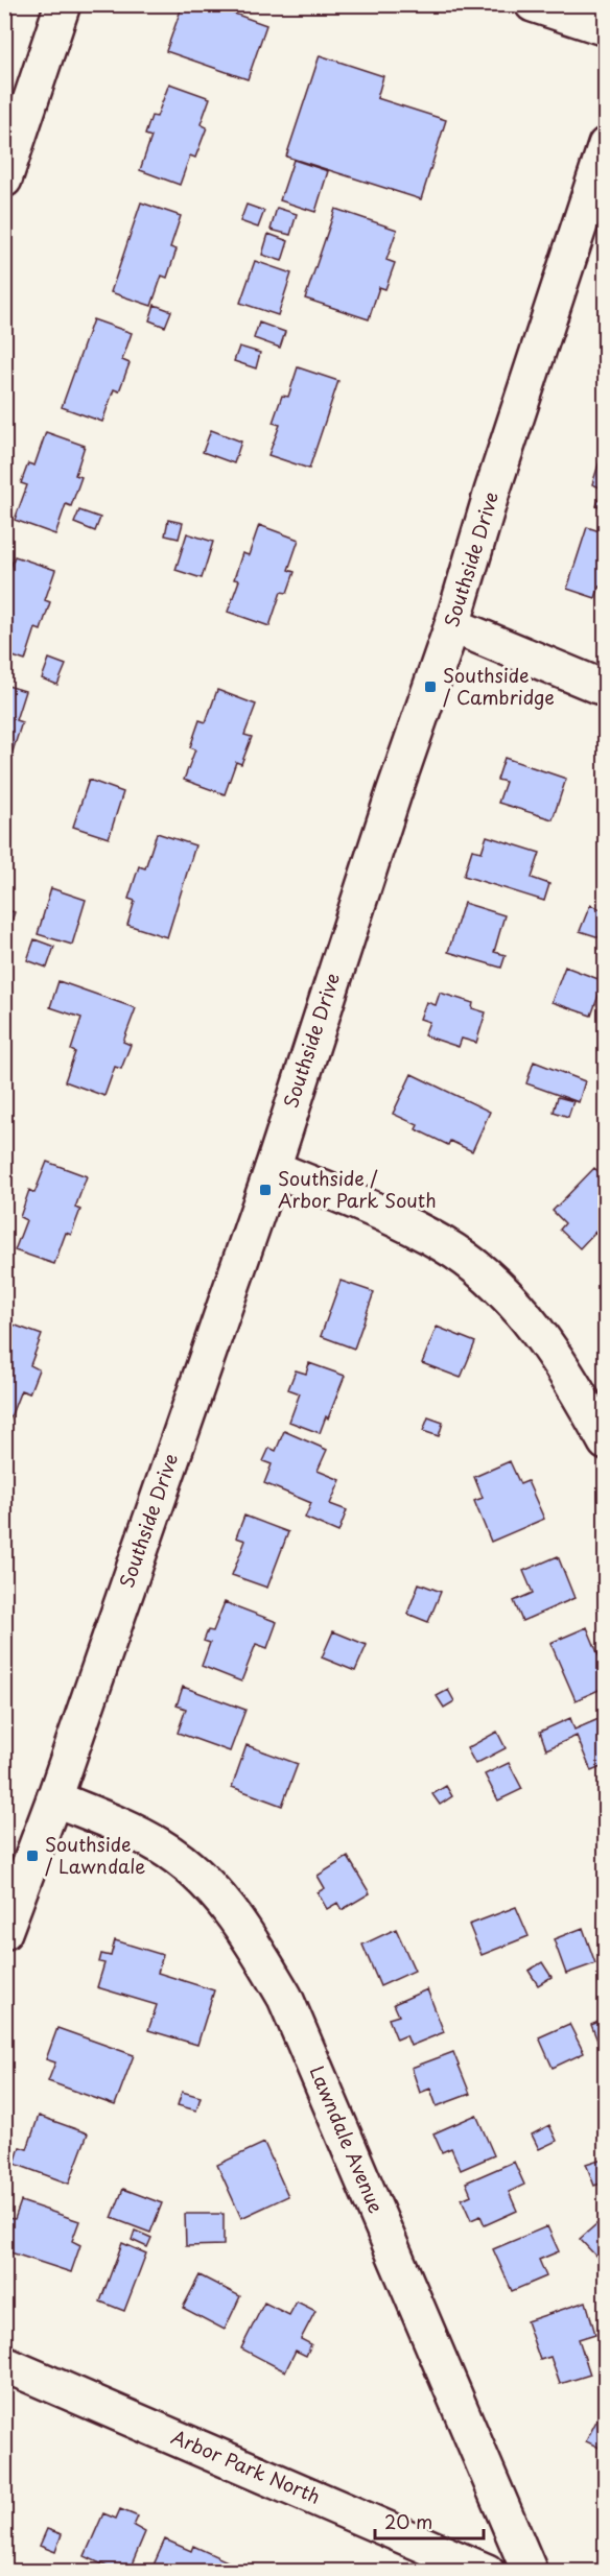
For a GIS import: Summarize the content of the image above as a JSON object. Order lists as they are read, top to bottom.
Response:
{
  "streets": {
    "street": ["Southside Drive", "Lawndale Avenue", "Arbor Park North"]
  },
  "crossings": [
    ["Southside Drive", "Lawndale Avenue"]
  ],
  "places": {
    "transit": ["Southside / Cambridge", "Southside / Arbor Park South", "Southside / Lawndale"]
  },
  "scale_bar": "20 m"
}
